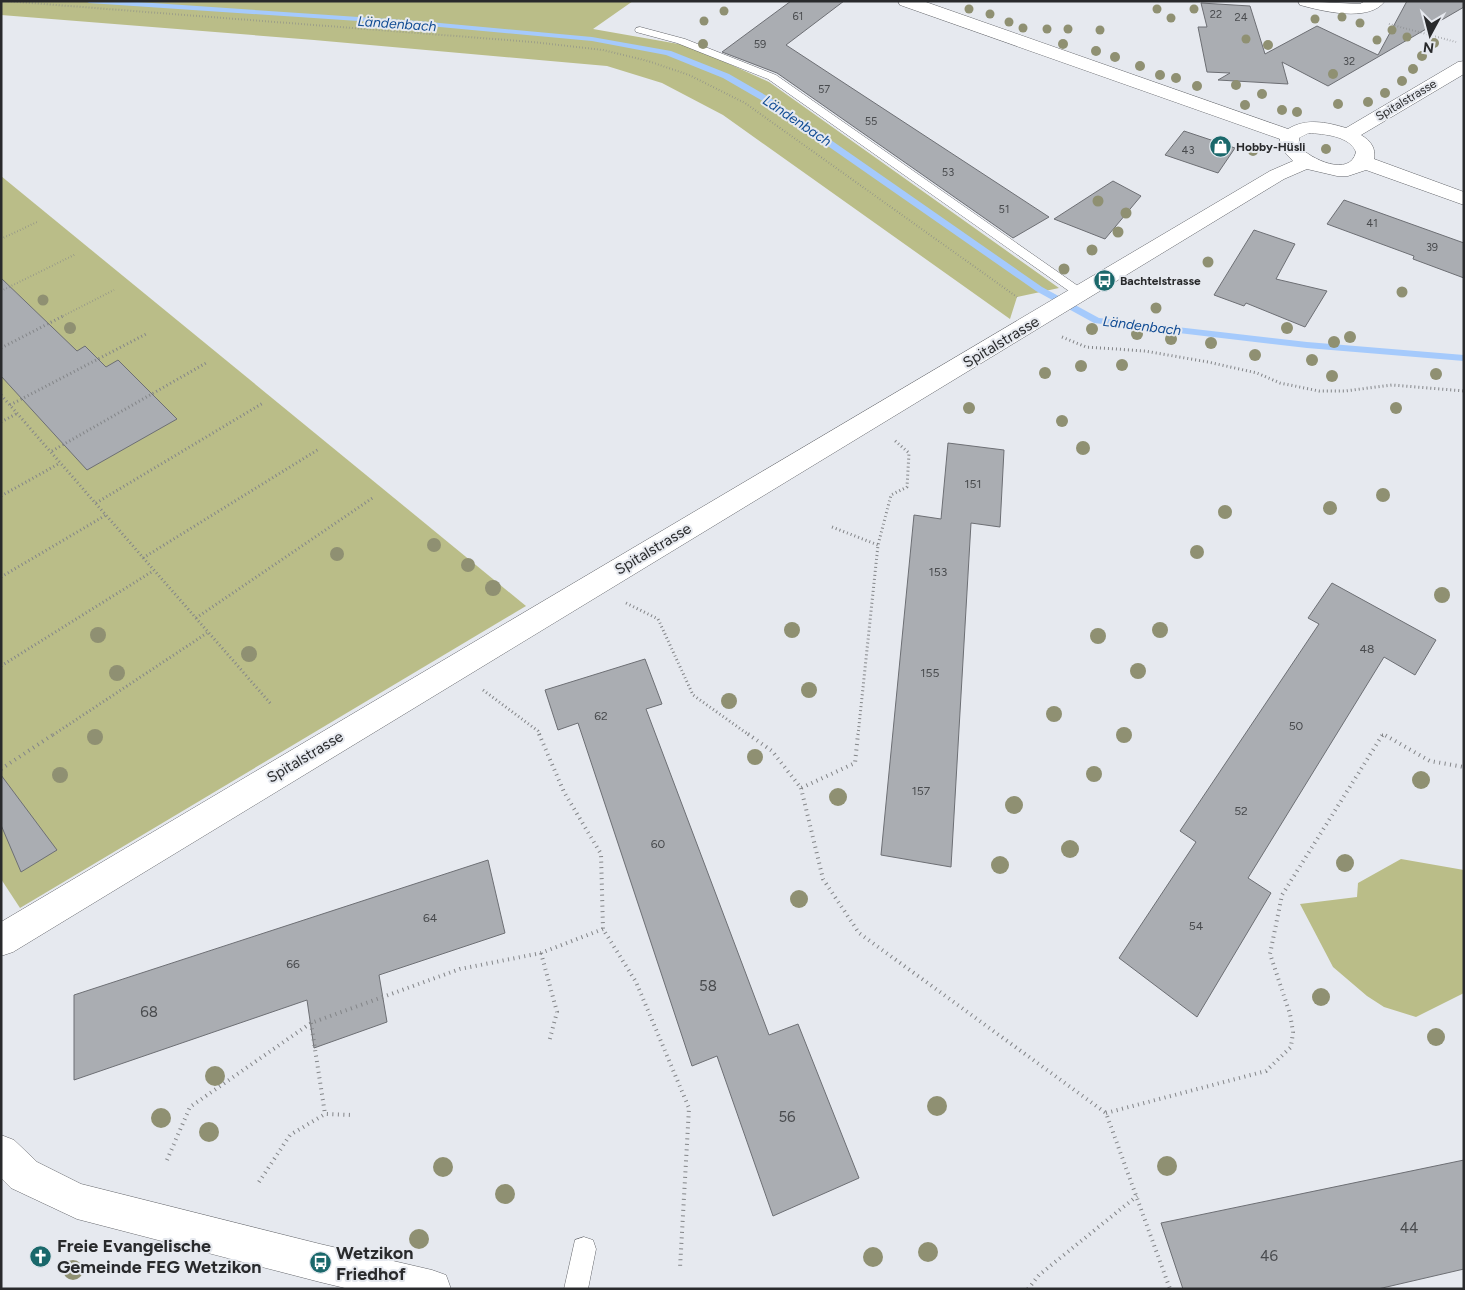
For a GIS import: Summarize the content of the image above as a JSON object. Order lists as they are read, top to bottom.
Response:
{
  "streets": {
    "street": ["Spitalstrasse"]
  },
  "water": ["Ländenbach"],
  "places": {
    "shop": ["Hobby-Hüsli"],
    "bus stop": ["Bachtelstrasse", "Wetzikon Friedhof"],
    "church": ["Freie Evangelische Gemeinde FEG Wetzikon"]
  },
  "house_numbers": [
    "22",
    "61",
    "24",
    "59",
    "32",
    "57",
    "55",
    "43",
    "53",
    "51",
    "41",
    "39",
    "151",
    "153",
    "48",
    "155",
    "62",
    "50",
    "157",
    "52",
    "60",
    "64",
    "54",
    "66",
    "58",
    "68",
    "56",
    "44",
    "46"
  ],
  "north": "bottom"
}
